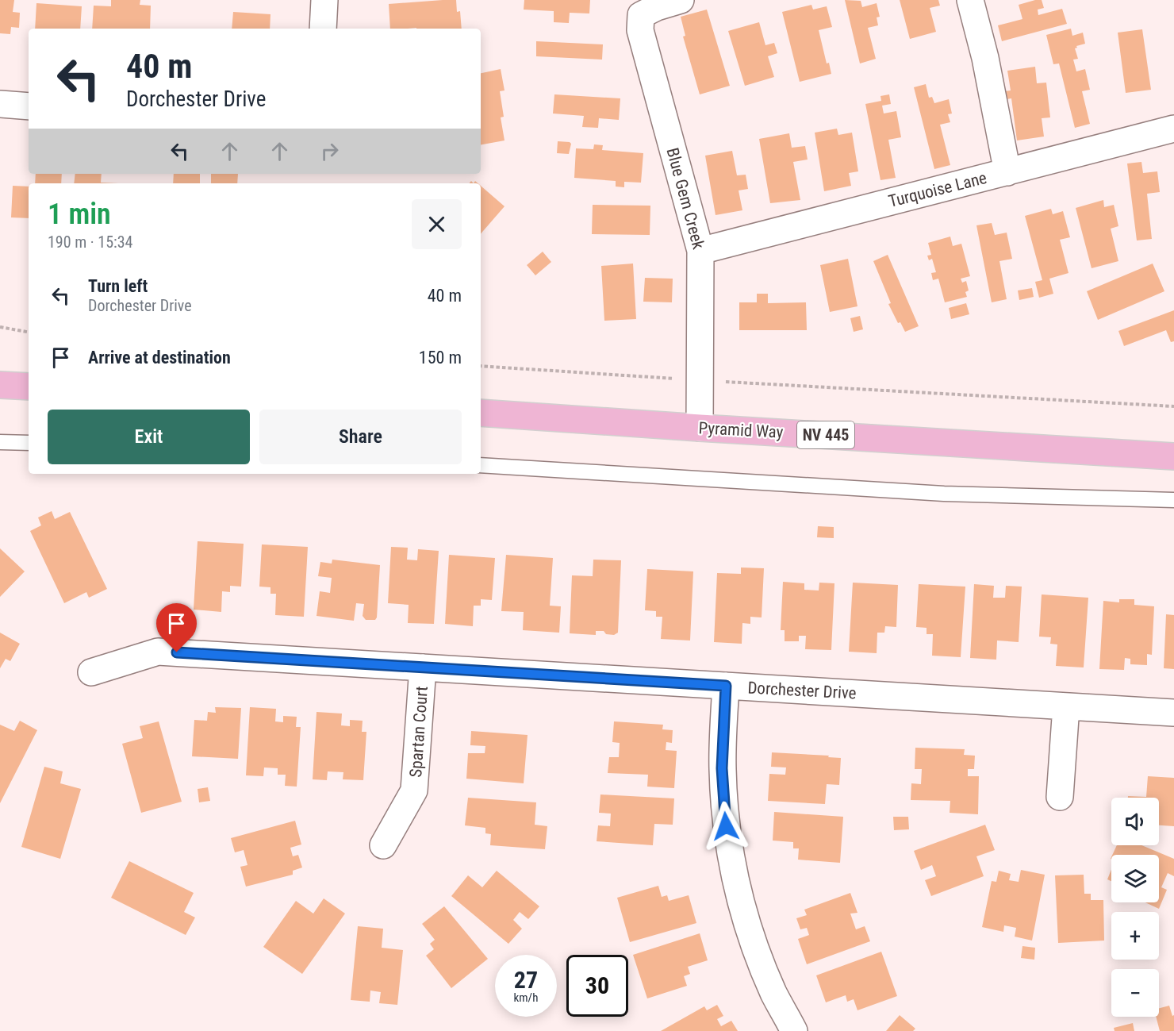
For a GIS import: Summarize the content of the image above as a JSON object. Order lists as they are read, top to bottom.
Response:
{
  "streets": {
    "main road": ["Pyramid Way", "NV 445"],
    "street": [
      "Turquoise Lane",
      "Blue Gem Creek",
      "Dorchester Drive",
      "Spartan Court"
    ]
  },
  "crossings": [
    ["Turquoise Lane", "Blue Gem Creek"],
    ["Blue Gem Creek", "Pyramid Way"],
    ["Dorchester Drive", "Spartan Court"]
  ],
  "page": {
    "turn": ["40 m", "Dorchester Drive"],
    "heading": ["1 min", "190 m · 15:34"],
    "list": [
      {
        "name": "Turn left",
        "note": "Dorchester Drive",
        "value": "40 m"
      },
      {
        "name": "Arrive at destination",
        "value": "150 m"
      }
    ],
    "buttons": ["Exit", "Share"],
    "map_buttons": ["+", "−"],
    "speed": "27 km/h",
    "limit": "30"
  }
}
